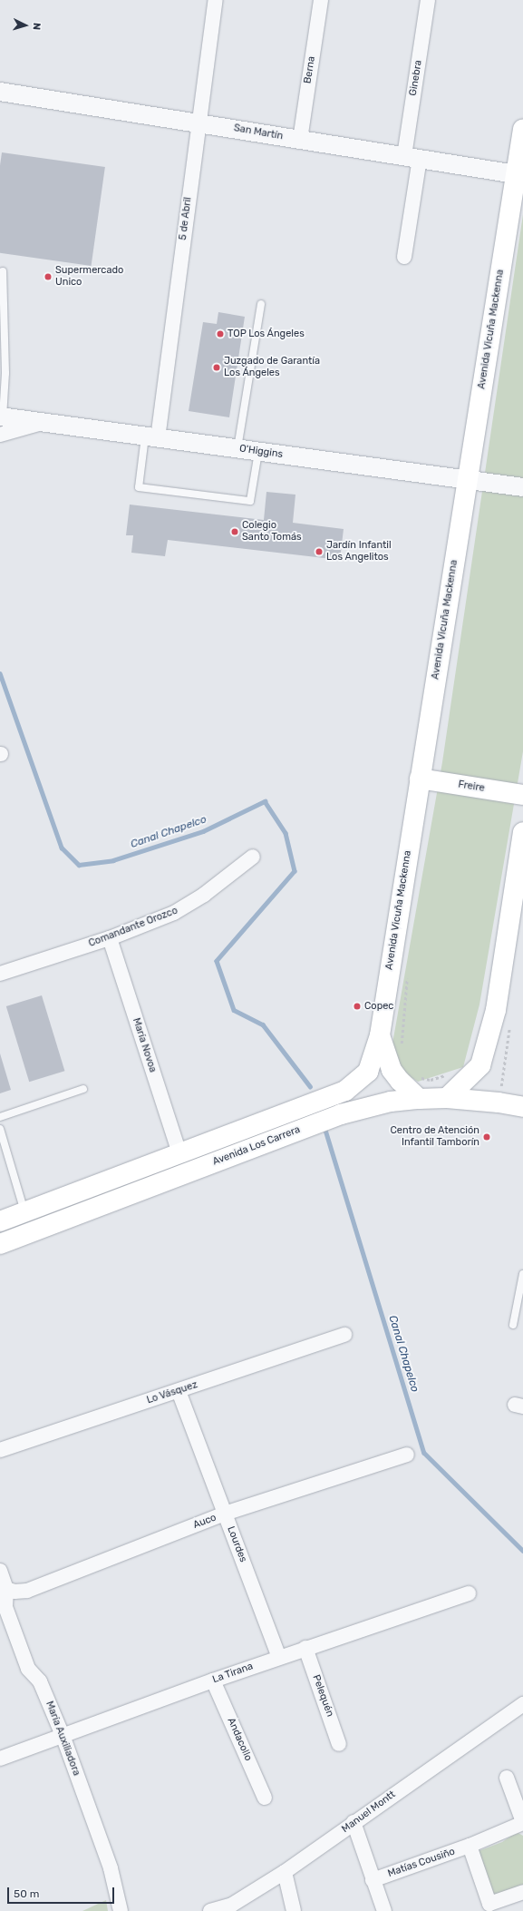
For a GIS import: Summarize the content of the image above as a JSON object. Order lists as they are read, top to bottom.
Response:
{
  "streets": {
    "main road": ["Avenida Vicuña Mackenna", "Freire", "Avenida Los Carrera"],
    "street": [
      "Berna",
      "Ginebra",
      "San Martín",
      "5 de Abril",
      "O'Higgins",
      "Comandante Orozco",
      "María Novoa",
      "Lo Vásquez",
      "Auco",
      "Lourdes",
      "La Tirana",
      "Pelequén",
      "María Auxiliadora",
      "Andacollo",
      "Manuel Montt",
      "Matías Cousiño"
    ]
  },
  "crossings": [
    ["Berna", "San Martín"],
    ["Ginebra", "San Martín"],
    ["San Martín", "5 de Abril"],
    ["San Martín", "Avenida Vicuña Mackenna"],
    ["5 de Abril", "O'Higgins"],
    ["Avenida Vicuña Mackenna", "O'Higgins"],
    ["Avenida Vicuña Mackenna", "Freire"],
    ["Avenida Vicuña Mackenna", "Avenida Los Carrera"],
    ["Comandante Orozco", "María Novoa"],
    ["María Novoa", "Avenida Los Carrera"],
    ["Lo Vásquez", "Lourdes"],
    ["Auco", "Lourdes"],
    ["Auco", "María Auxiliadora"],
    ["Lourdes", "La Tirana"],
    ["La Tirana", "Pelequén"],
    ["La Tirana", "María Auxiliadora"],
    ["La Tirana", "Andacollo"]
  ],
  "water": ["Canal Chapelco"],
  "places": [
    "Supermercado Unico",
    "TOP Los Ángeles",
    "Juzgado de Garantía Los Ángeles",
    "Colegio Santo Tomás",
    "Jardín Infantil Los Angelitos",
    "Copec",
    "Centro de Atención Infantil Tamborín"
  ],
  "scale_bar": "50 m",
  "north": "right"
}
